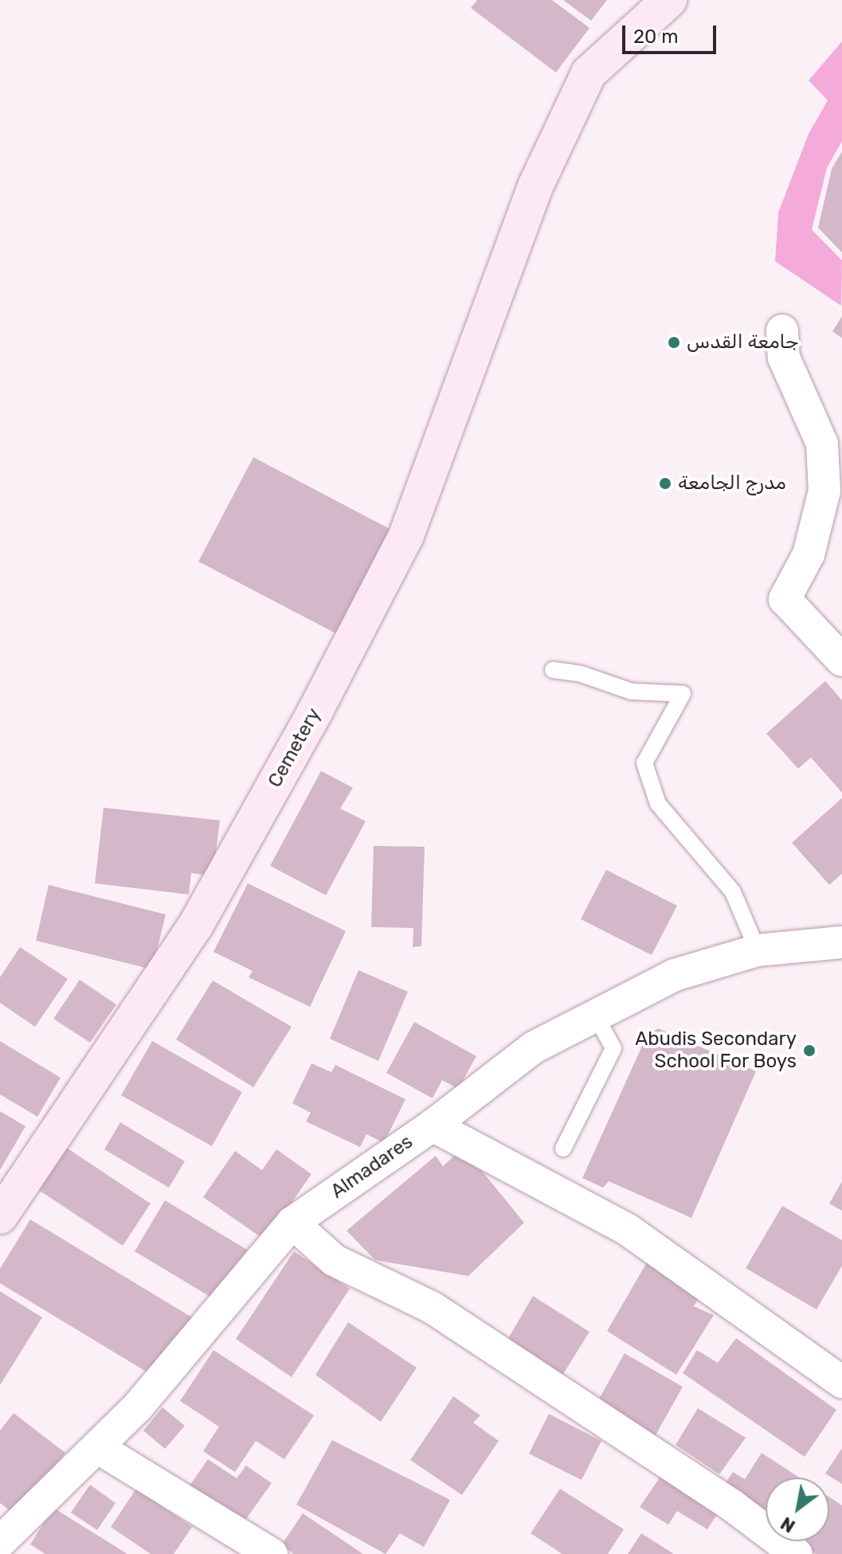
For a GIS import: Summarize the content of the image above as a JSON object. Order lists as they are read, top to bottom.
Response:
{
  "streets": {
    "street": ["Cemetery", "Almadares"]
  },
  "places": ["جامعة القدس", "مدرج الجامعة", "Abudis Secondary School For Boys"],
  "scale_bar": "20 m",
  "north": "bottom left"
}
